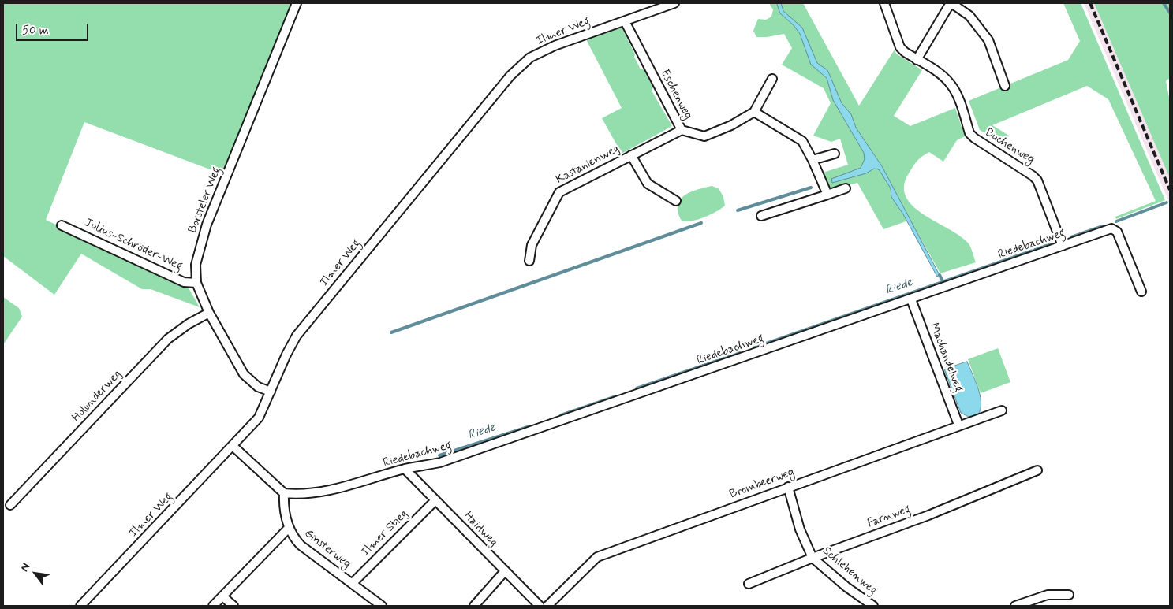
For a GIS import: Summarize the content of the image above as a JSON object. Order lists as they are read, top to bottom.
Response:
{
  "streets": {
    "street": [
      "Ilmer Weg",
      "Eschenweg",
      "Buchenweg",
      "Kastanienweg",
      "Borsteler Weg",
      "Riedebachweg",
      "Julius-Schröder-Weg",
      "Machandelweg",
      "Holunderweg",
      "Brombeerweg",
      "Farnweg",
      "Haidweg",
      "Ilmer Stieg",
      "Ginsterweg",
      "Schlehenweg"
    ]
  },
  "crossings": [
    ["Ilmer Weg", "Eschenweg"],
    ["Ilmer Weg", "Borsteler Weg"],
    ["Eschenweg", "Kastanienweg"],
    ["Buchenweg", "Riedebachweg"],
    ["Borsteler Weg", "Julius-Schröder-Weg"],
    ["Borsteler Weg", "Holunderweg"],
    ["Riedebachweg", "Machandelweg"],
    ["Riedebachweg", "Haidweg"],
    ["Riedebachweg", "Ginsterweg"],
    ["Machandelweg", "Brombeerweg"],
    ["Brombeerweg", "Schlehenweg"],
    ["Farnweg", "Schlehenweg"],
    ["Haidweg", "Ilmer Stieg"],
    ["Ilmer Stieg", "Ginsterweg"]
  ],
  "water": ["Riede"],
  "scale_bar": "50 m",
  "north": "top left"
}
